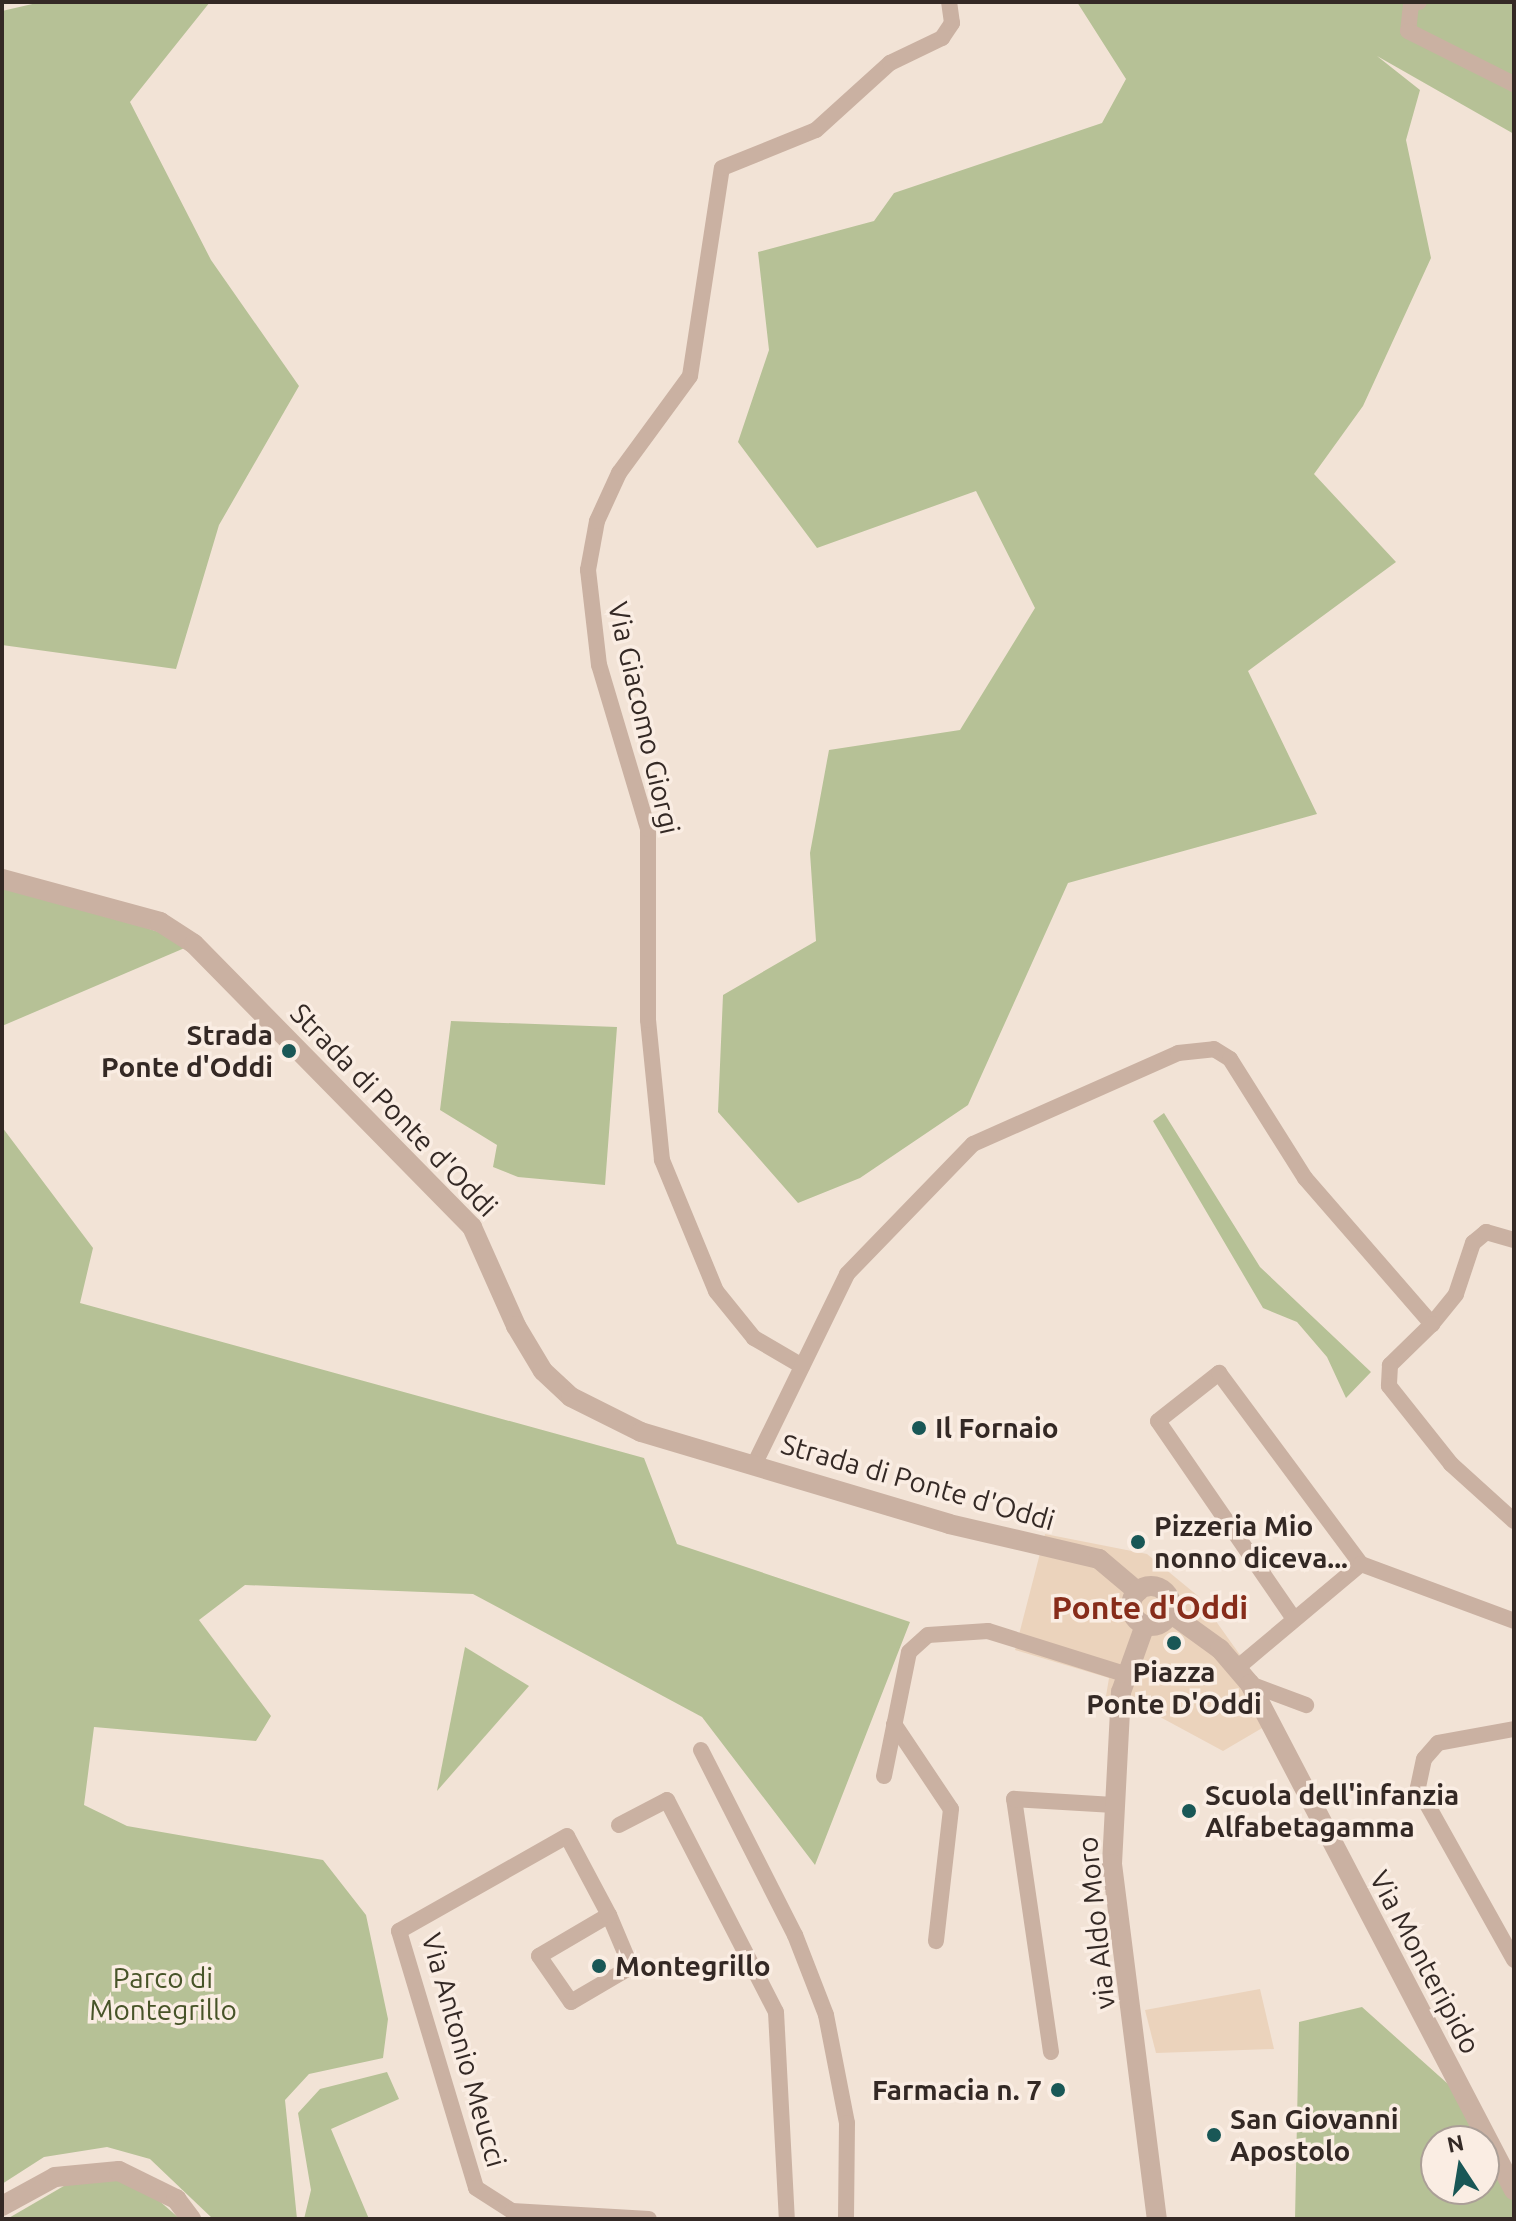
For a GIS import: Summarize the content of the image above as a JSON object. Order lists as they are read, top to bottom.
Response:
{
  "streets": {
    "street": [
      "Via Giacomo Giorgi",
      "Strada di Ponte d'Oddi",
      "via Aldo Moro",
      "Via Monteripido",
      "Via Antonio Meucci"
    ]
  },
  "crossings": [
    ["Strada di Ponte d'Oddi", "via Aldo Moro"],
    ["Strada di Ponte d'Oddi", "Via Monteripido"],
    ["via Aldo Moro", "Via Monteripido"]
  ],
  "districts": ["Ponte d'Oddi"],
  "parks": ["Parco di Montegrillo"],
  "places": [
    "Strada Ponte d'Oddi",
    "Il Fornaio",
    "Pizzeria Mio nonno diceva...",
    "Piazza Ponte D'Oddi",
    "Scuola dell'infanzia Alfabetagamma",
    "Montegrillo",
    "Farmacia n. 7",
    "San Giovanni Apostolo"
  ],
  "north": "top"
}
